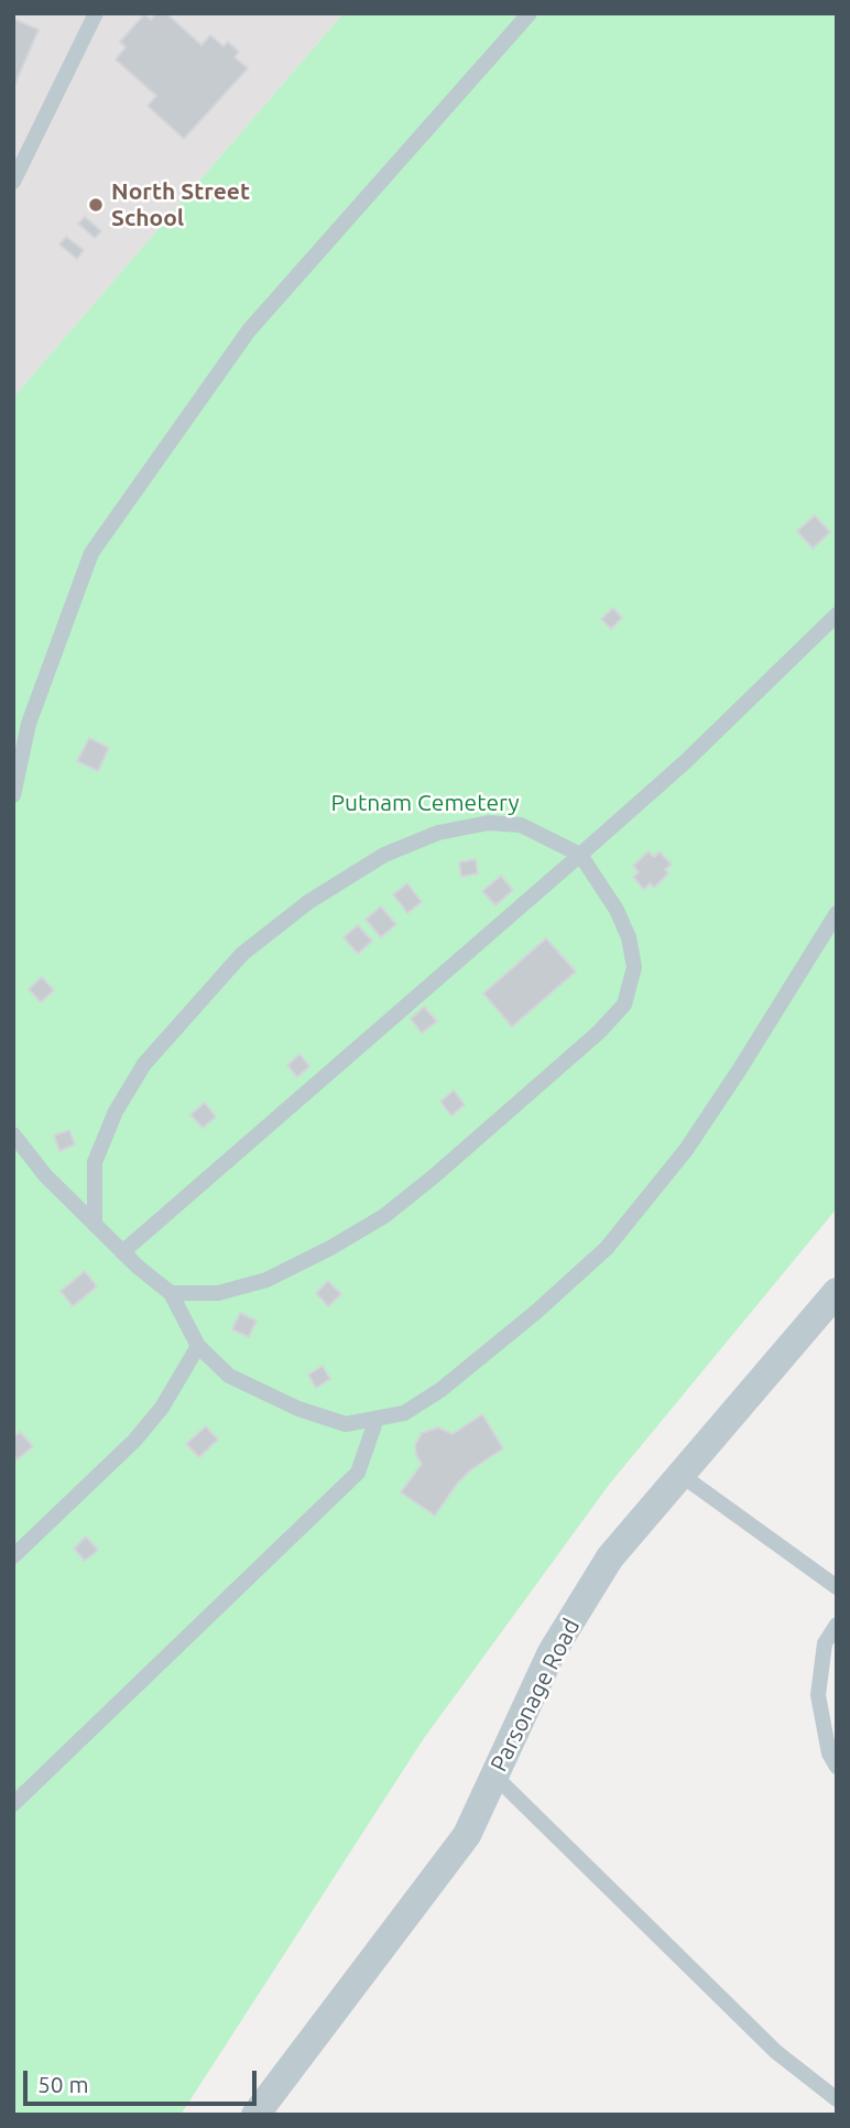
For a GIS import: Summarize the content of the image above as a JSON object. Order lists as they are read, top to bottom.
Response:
{
  "streets": {
    "street": ["Parsonage Road"]
  },
  "parks": ["Putnam Cemetery"],
  "places": ["North Street School"],
  "scale_bar": "50 m"
}
